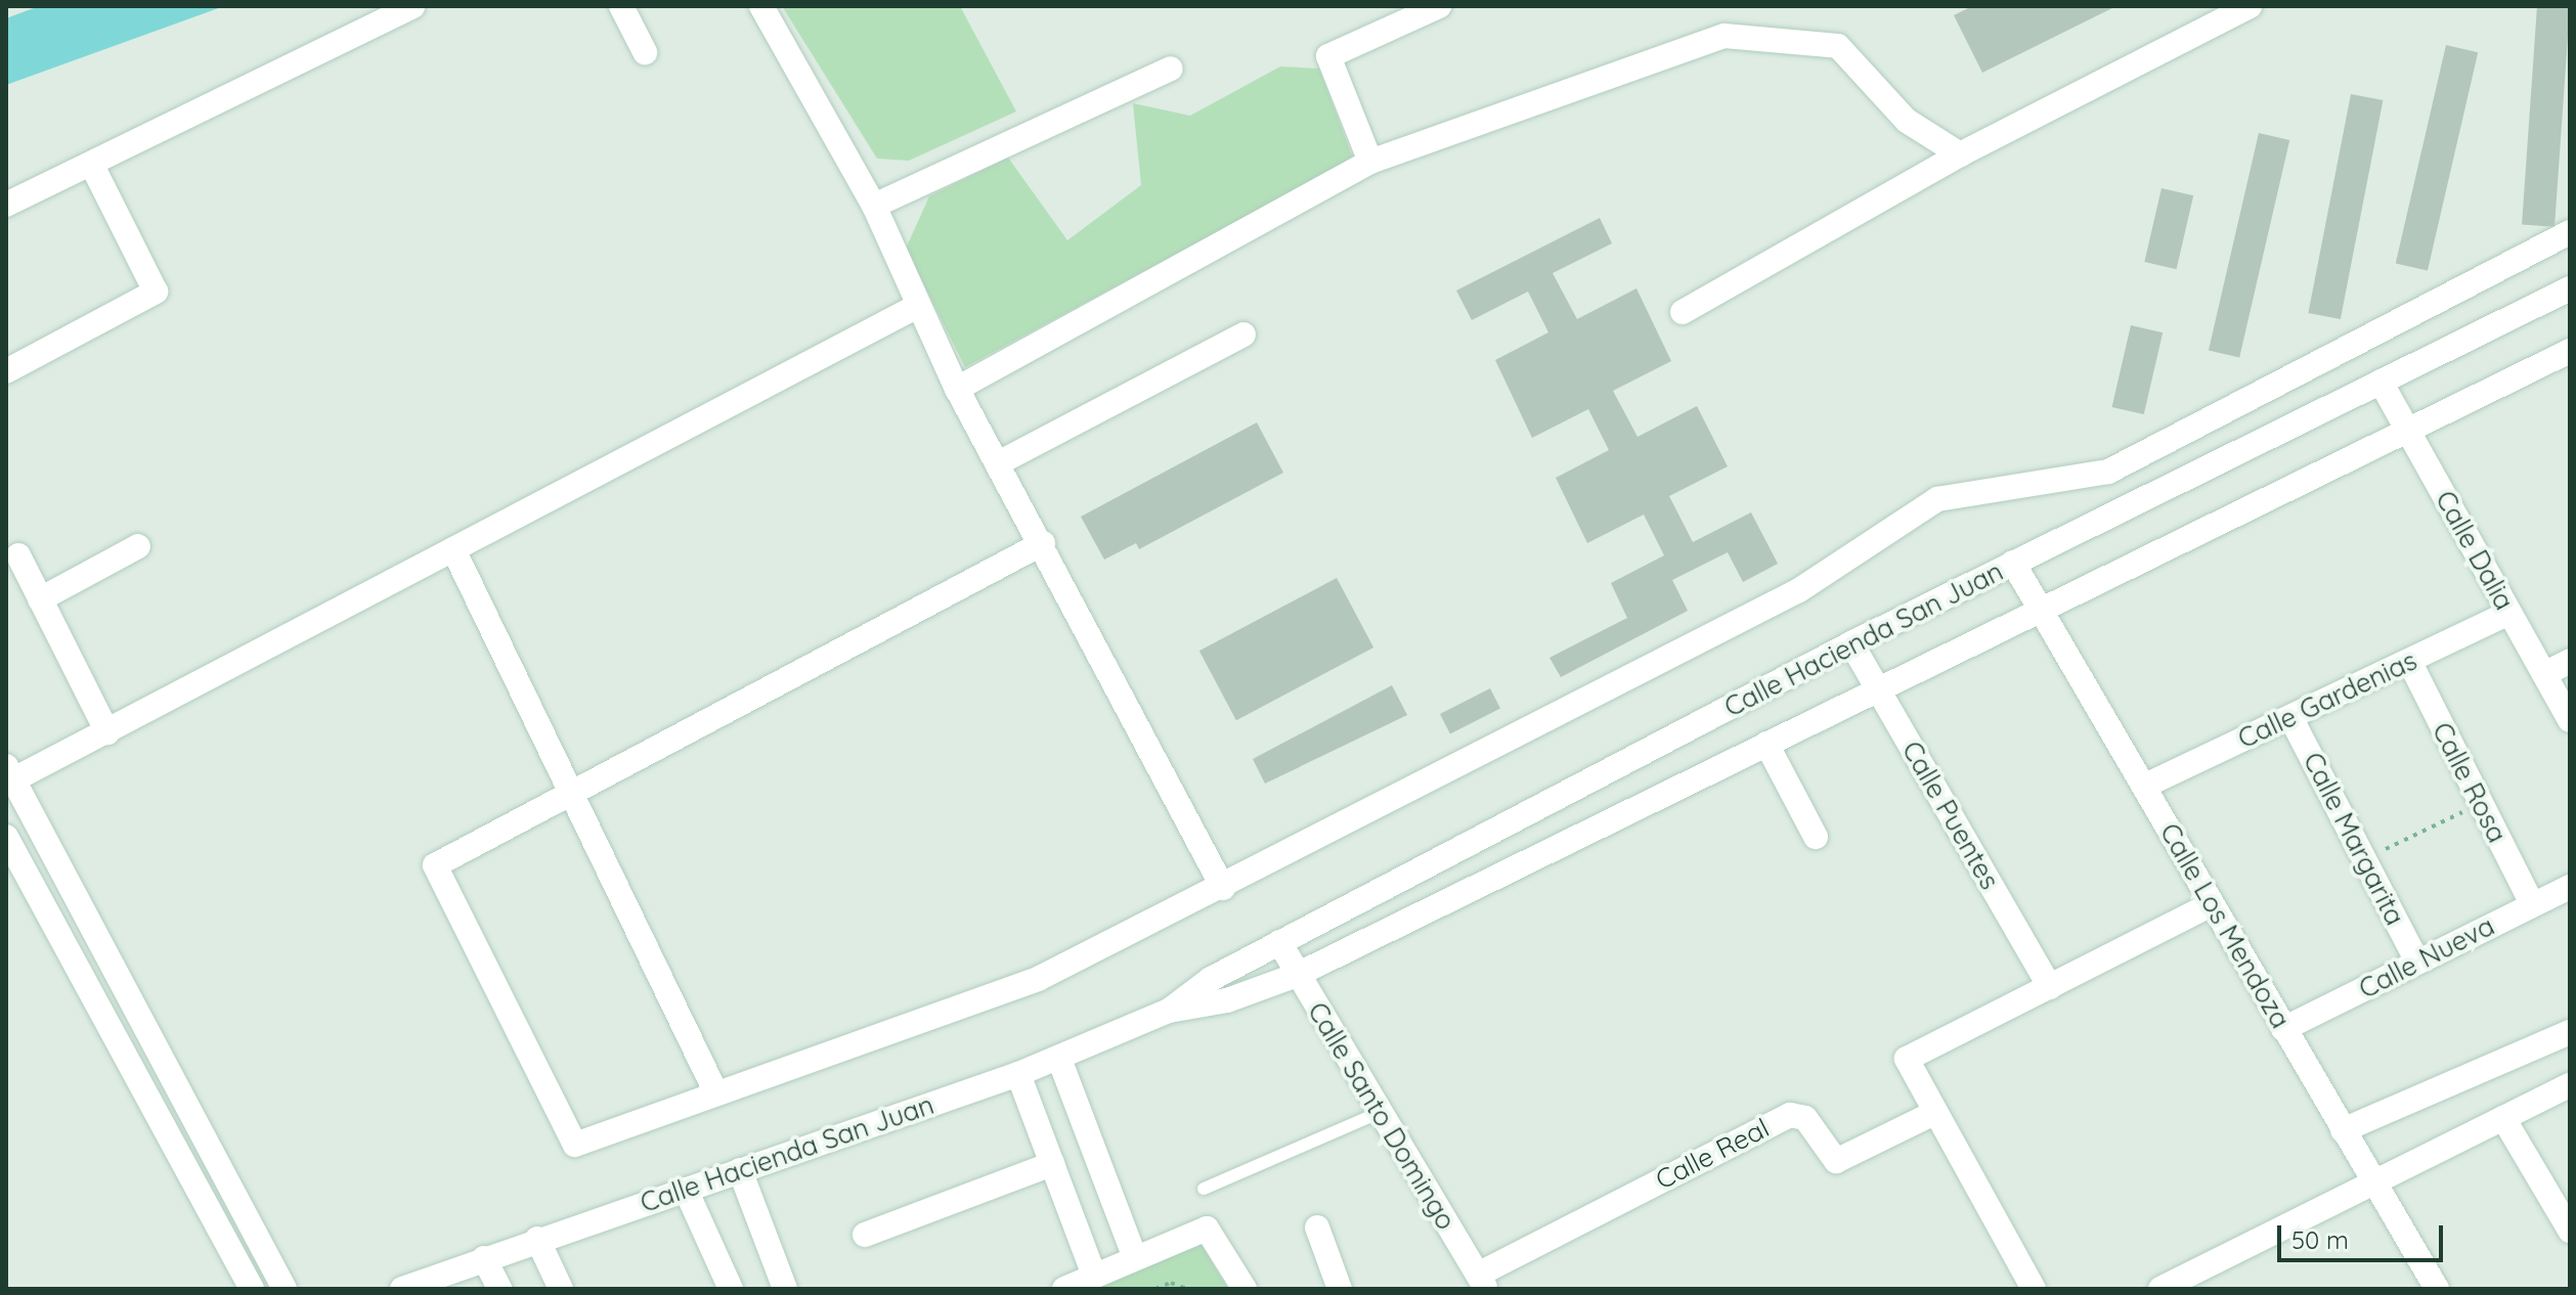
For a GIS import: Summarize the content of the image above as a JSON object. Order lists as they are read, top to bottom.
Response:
{
  "streets": {
    "street": [
      "Calle Dalia",
      "Calle Hacienda San Juan",
      "Calle Gardenias",
      "Calle Rosa",
      "Calle Puentes",
      "Calle Margarita",
      "Calle Los Mendoza",
      "Calle Nueva",
      "Calle Santo Domingo",
      "Calle Real"
    ]
  },
  "crossings": [
    ["Calle Dalia", "Calle Hacienda San Juan"],
    ["Calle Dalia", "Calle Gardenias"],
    ["Calle Hacienda San Juan", "Calle Puentes"],
    ["Calle Hacienda San Juan", "Calle Los Mendoza"],
    ["Calle Hacienda San Juan", "Calle Santo Domingo"],
    ["Calle Gardenias", "Calle Rosa"],
    ["Calle Gardenias", "Calle Margarita"],
    ["Calle Gardenias", "Calle Los Mendoza"],
    ["Calle Rosa", "Calle Nueva"],
    ["Calle Margarita", "Calle Nueva"],
    ["Calle Los Mendoza", "Calle Nueva"],
    ["Calle Santo Domingo", "Calle Real"]
  ],
  "scale_bar": "50 m"
}
